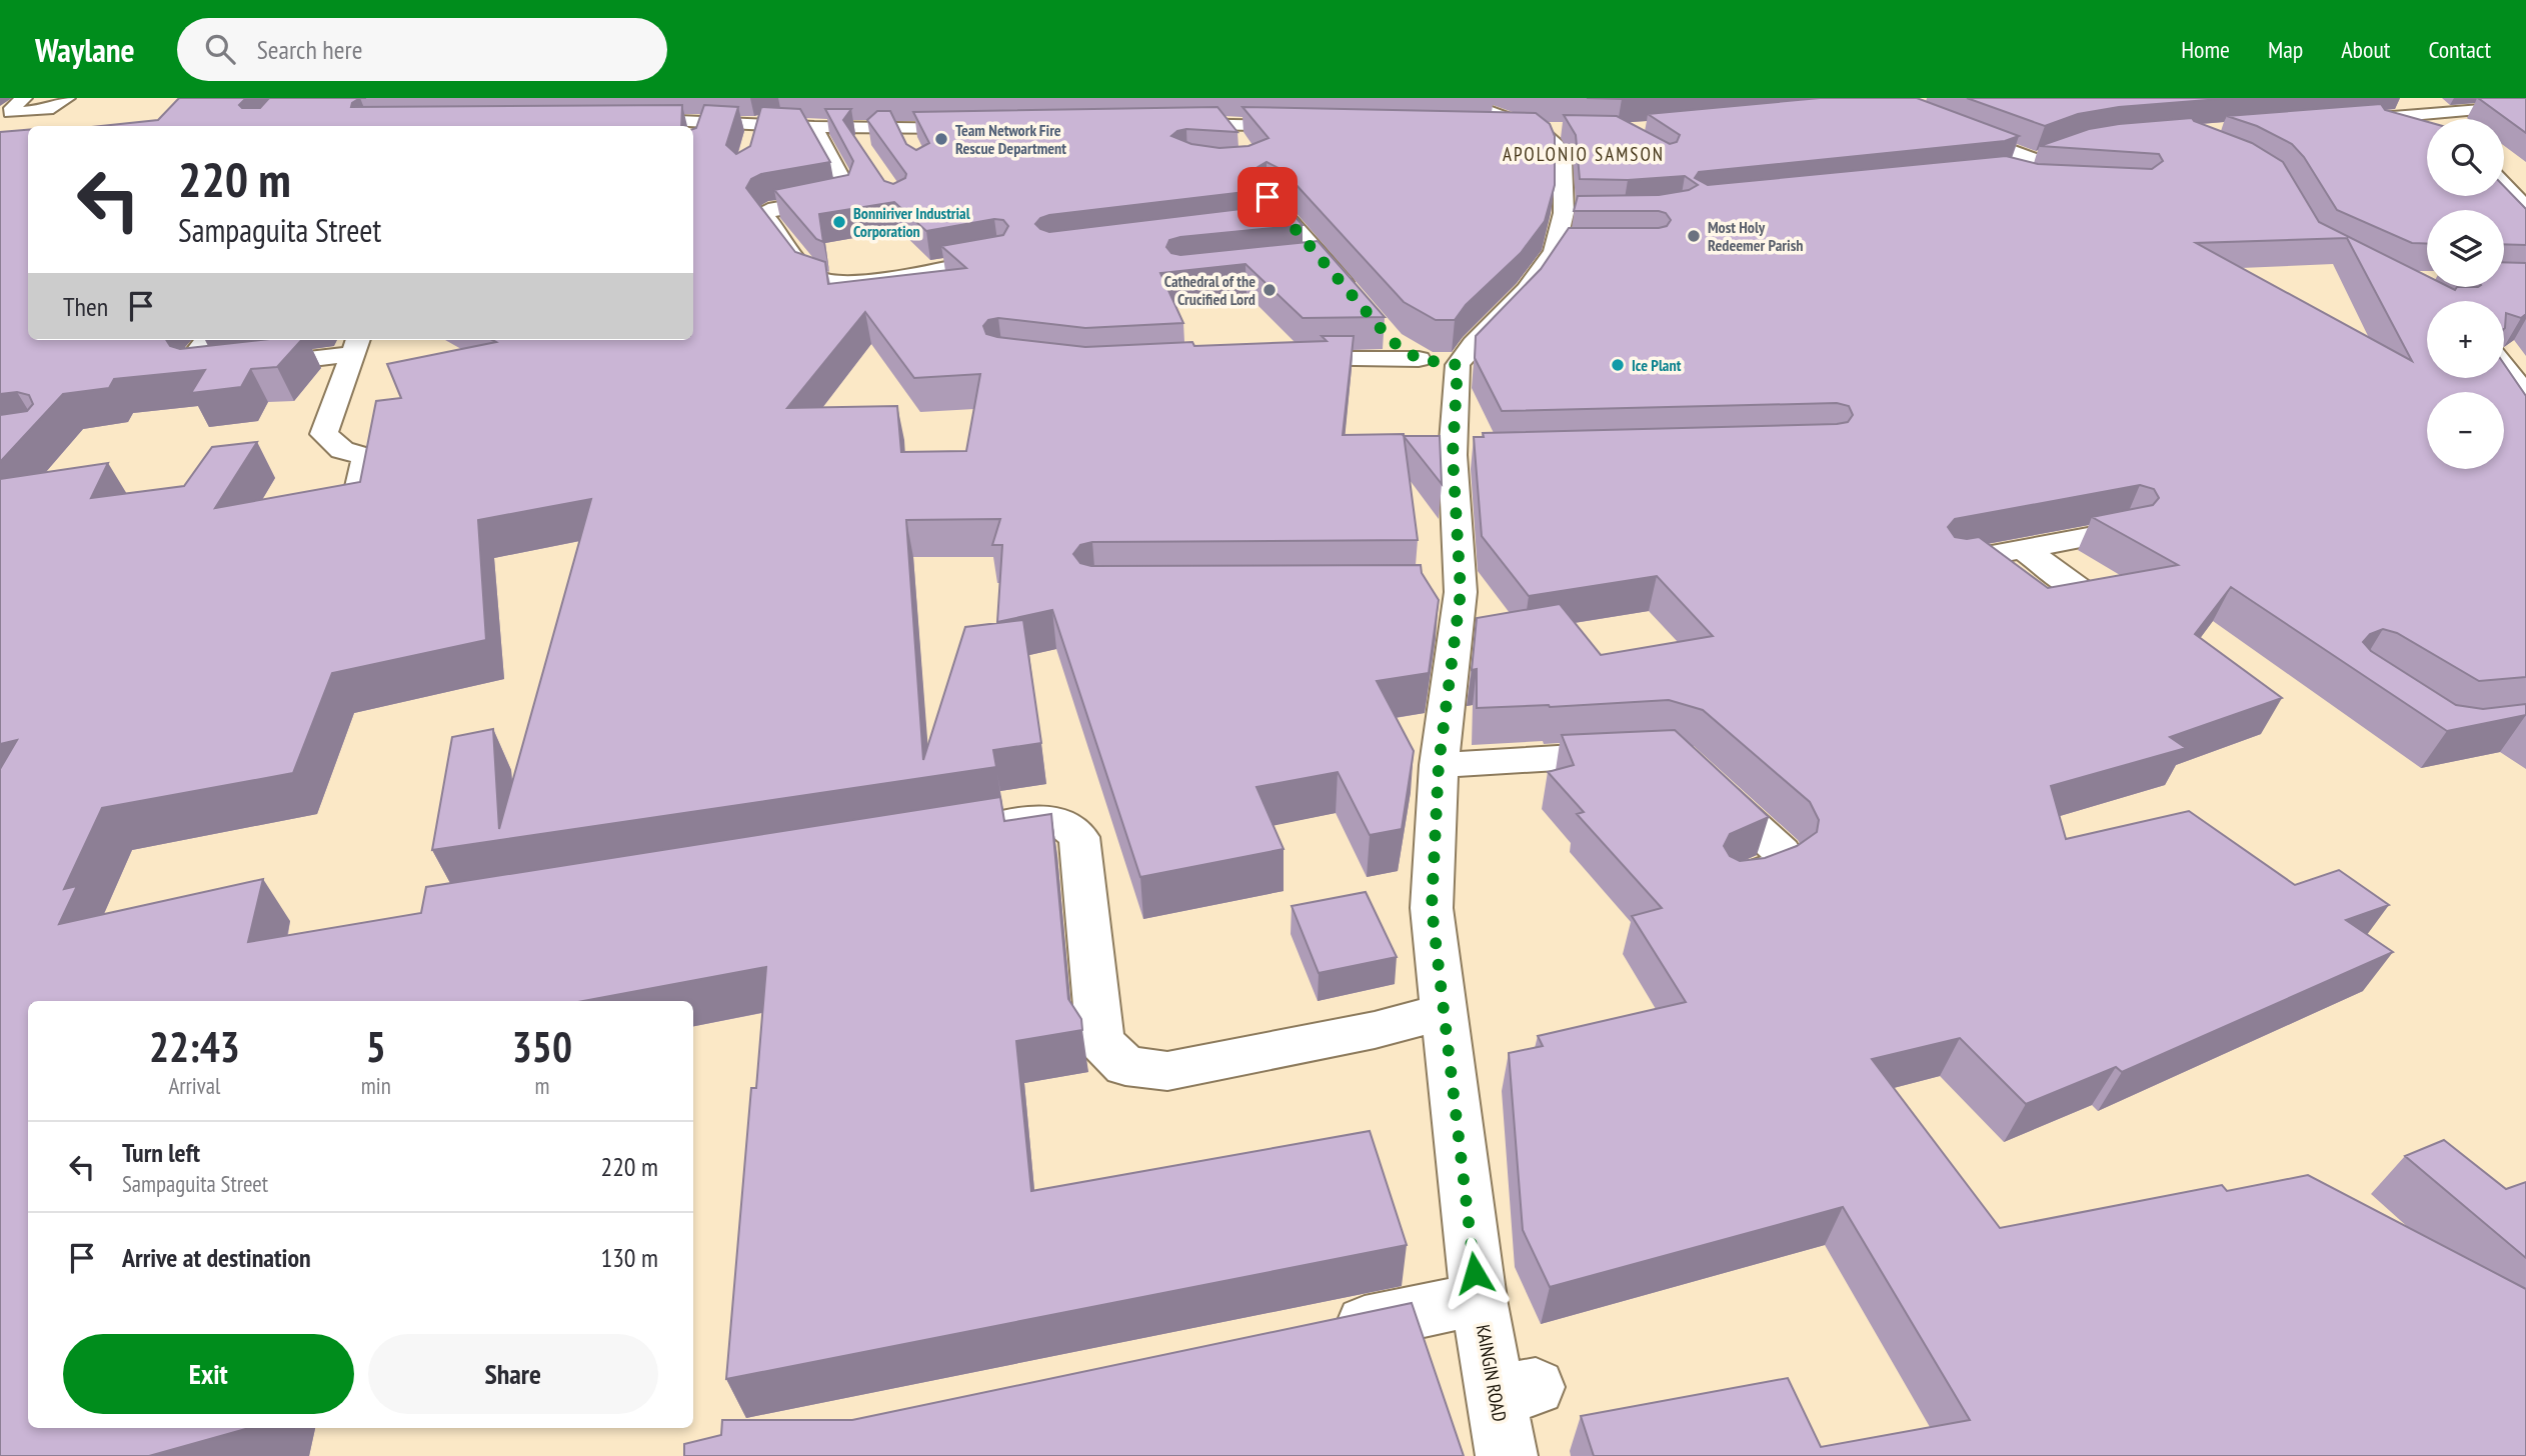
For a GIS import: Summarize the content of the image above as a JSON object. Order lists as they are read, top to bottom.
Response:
{
  "streets": {
    "street": ["KAINGIN ROAD"]
  },
  "districts": ["APOLONIO SAMSON"],
  "places": [
    "Team Network Fire Rescue Department",
    "Bonniriver Industrial Corporation",
    "Most Holy Redeemer Parish",
    "Cathedral of the Crucified Lord",
    "Ice Plant"
  ],
  "page": {
    "header": "Waylane",
    "search": "Search here",
    "nav": [
      "Home",
      "Map",
      "About",
      "Contact"
    ],
    "map_buttons": ["+", "−"],
    "turn": ["220 m", "Sampaguita Street"],
    "then": "Then",
    "eta": [
      "22:43",
      "Arrival",
      "5",
      "min",
      "350",
      "m"
    ],
    "list": [
      {
        "name": "Turn left",
        "note": "Sampaguita Street",
        "value": "220 m"
      },
      {
        "name": "Arrive at destination",
        "value": "130 m"
      }
    ],
    "buttons": ["Exit", "Share"]
  }
}
